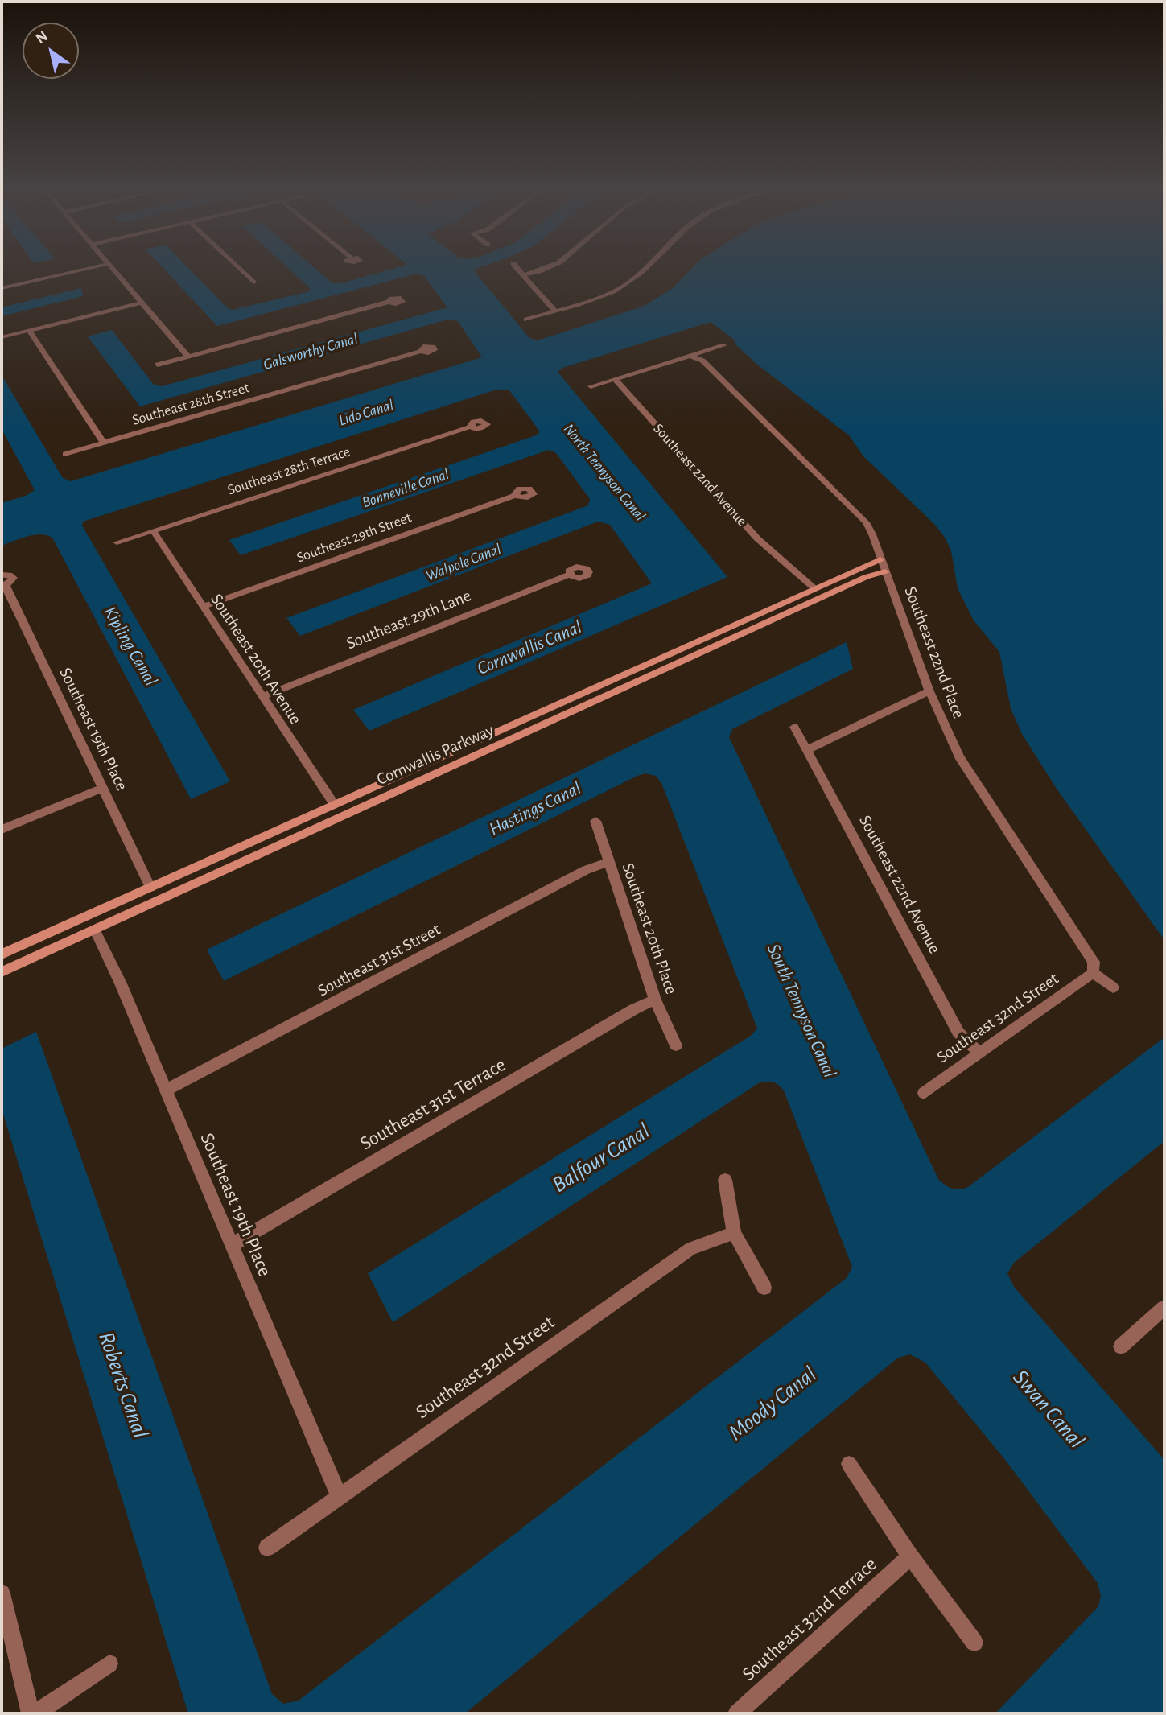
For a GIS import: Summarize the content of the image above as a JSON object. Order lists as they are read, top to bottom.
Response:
{
  "streets": {
    "street": [
      "Southeast 28th Street",
      "Southeast 28th Terrace",
      "Southeast 22nd Avenue",
      "Southeast 29th Street",
      "Southeast 29th Lane",
      "Southeast 22nd Place",
      "Southeast 20th Avenue",
      "Southeast 19th Place",
      "Cornwallis Parkway",
      "Southeast 20th Place",
      "Southeast 31st Street",
      "Southeast 32nd Street",
      "Southeast 31st Terrace",
      "Southeast 32nd Terrace"
    ]
  },
  "crossings": [
    ["Southeast 28th Terrace", "Southeast 20th Avenue"],
    ["Southeast 22nd Avenue", "Cornwallis Parkway"],
    ["Southeast 22nd Avenue", "Southeast 32nd Street"],
    ["Southeast 29th Street", "Southeast 20th Avenue"],
    ["Southeast 29th Lane", "Southeast 20th Avenue"],
    ["Southeast 22nd Place", "Cornwallis Parkway"],
    ["Southeast 22nd Place", "Southeast 32nd Street"],
    ["Southeast 20th Avenue", "Cornwallis Parkway"],
    ["Southeast 19th Place", "Cornwallis Parkway"],
    ["Southeast 19th Place", "Southeast 31st Street"],
    ["Southeast 19th Place", "Southeast 32nd Street"],
    ["Southeast 19th Place", "Southeast 31st Terrace"],
    ["Southeast 20th Place", "Southeast 31st Street"],
    ["Southeast 20th Place", "Southeast 31st Terrace"]
  ],
  "water": [
    "Galsworthy Canal",
    "Lido Canal",
    "North Tennyson Canal",
    "Bonneville Canal",
    "Walpole Canal",
    "Kipling Canal",
    "Cornwallis Canal",
    "Hastings Canal",
    "South Tennyson Canal",
    "Balfour Canal",
    "Roberts Canal",
    "Moody Canal",
    "Swan Canal"
  ],
  "north": "top left"
}
